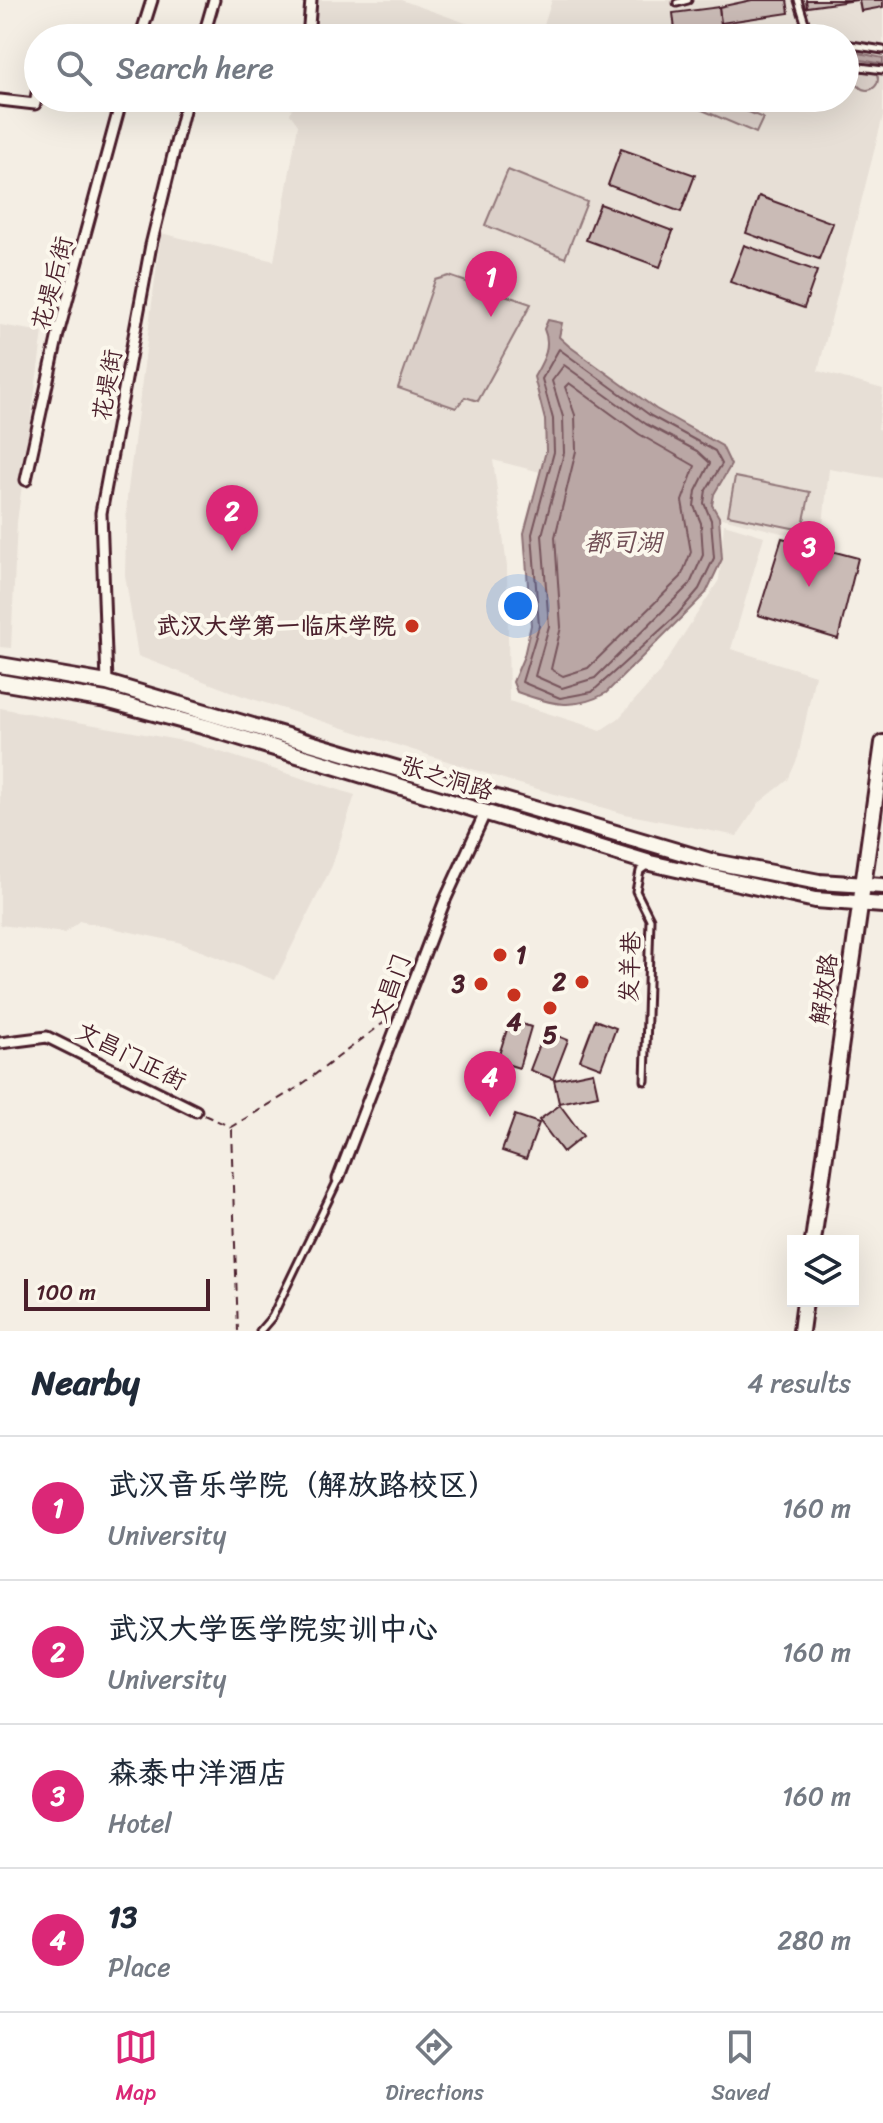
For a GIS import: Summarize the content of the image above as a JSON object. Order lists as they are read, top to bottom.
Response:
{
  "streets": {
    "main road": ["张之洞路", "解放路"],
    "street": [
      "花堤后街",
      "花堤街",
      "文昌门",
      "文昌门正街"
    ],
    "lane": ["发羊巷"]
  },
  "crossings": [
    ["花堤街", "张之洞路"],
    ["张之洞路", "发羊巷"],
    ["张之洞路", "文昌门"],
    ["张之洞路", "解放路"]
  ],
  "water": ["都司湖"],
  "places": [
    "武汉大学第一临床学院",
    "1",
    "2",
    "3",
    "4",
    "5"
  ],
  "scale_bar": "100 m",
  "page": {
    "search": "Search here",
    "pins": [
      "1",
      "2",
      "3",
      "4"
    ],
    "scale": "100 m",
    "heading": ["Nearby", "4 results"],
    "list": [
      {
        "mark": "1",
        "name": "武汉音乐学院（解放路校区）",
        "note": "University",
        "value": "160 m"
      },
      {
        "mark": "2",
        "name": "武汉大学医学院实训中心",
        "note": "University",
        "value": "160 m"
      },
      {
        "mark": "3",
        "name": "森泰中洋酒店",
        "note": "Hotel",
        "value": "160 m"
      },
      {
        "mark": "4",
        "name": "13",
        "note": "Place",
        "value": "280 m"
      }
    ],
    "nav": ["Map", "Directions", "Saved"]
  }
}
